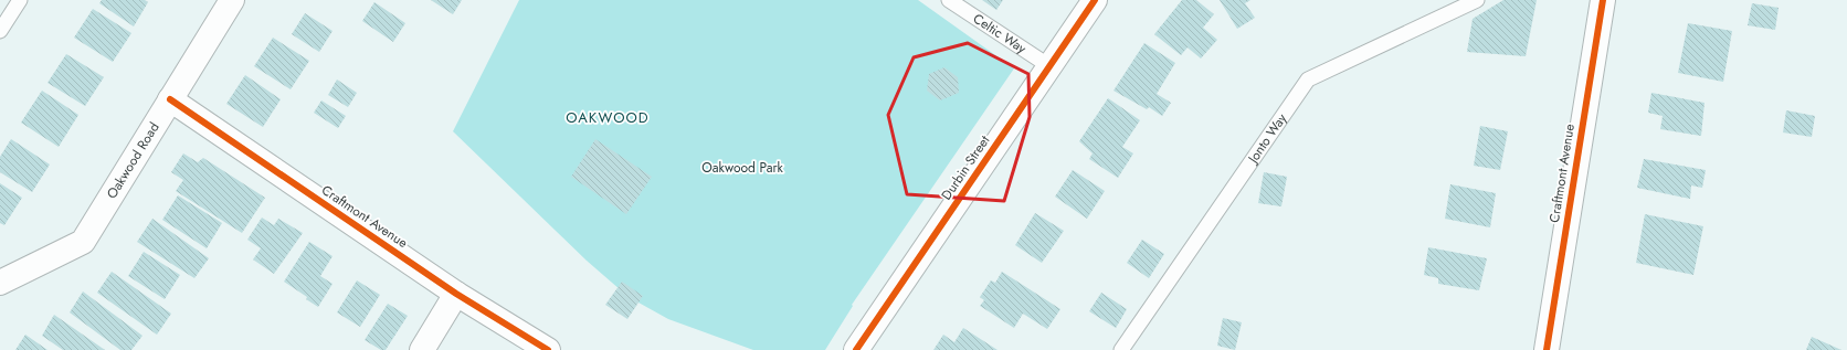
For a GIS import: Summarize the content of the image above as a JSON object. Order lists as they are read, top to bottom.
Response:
{
  "streets": {
    "street": ["Oakwood Road", "Durbin Street", "Craftmont Avenue"],
    "lane": ["Celtic Way", "Jonto Way"]
  },
  "crossings": [
    ["Celtic Way", "Durbin Street"],
    ["Oakwood Road", "Craftmont Avenue"]
  ],
  "districts": ["OAKWOOD"],
  "parks": ["Oakwood Park"]
}
